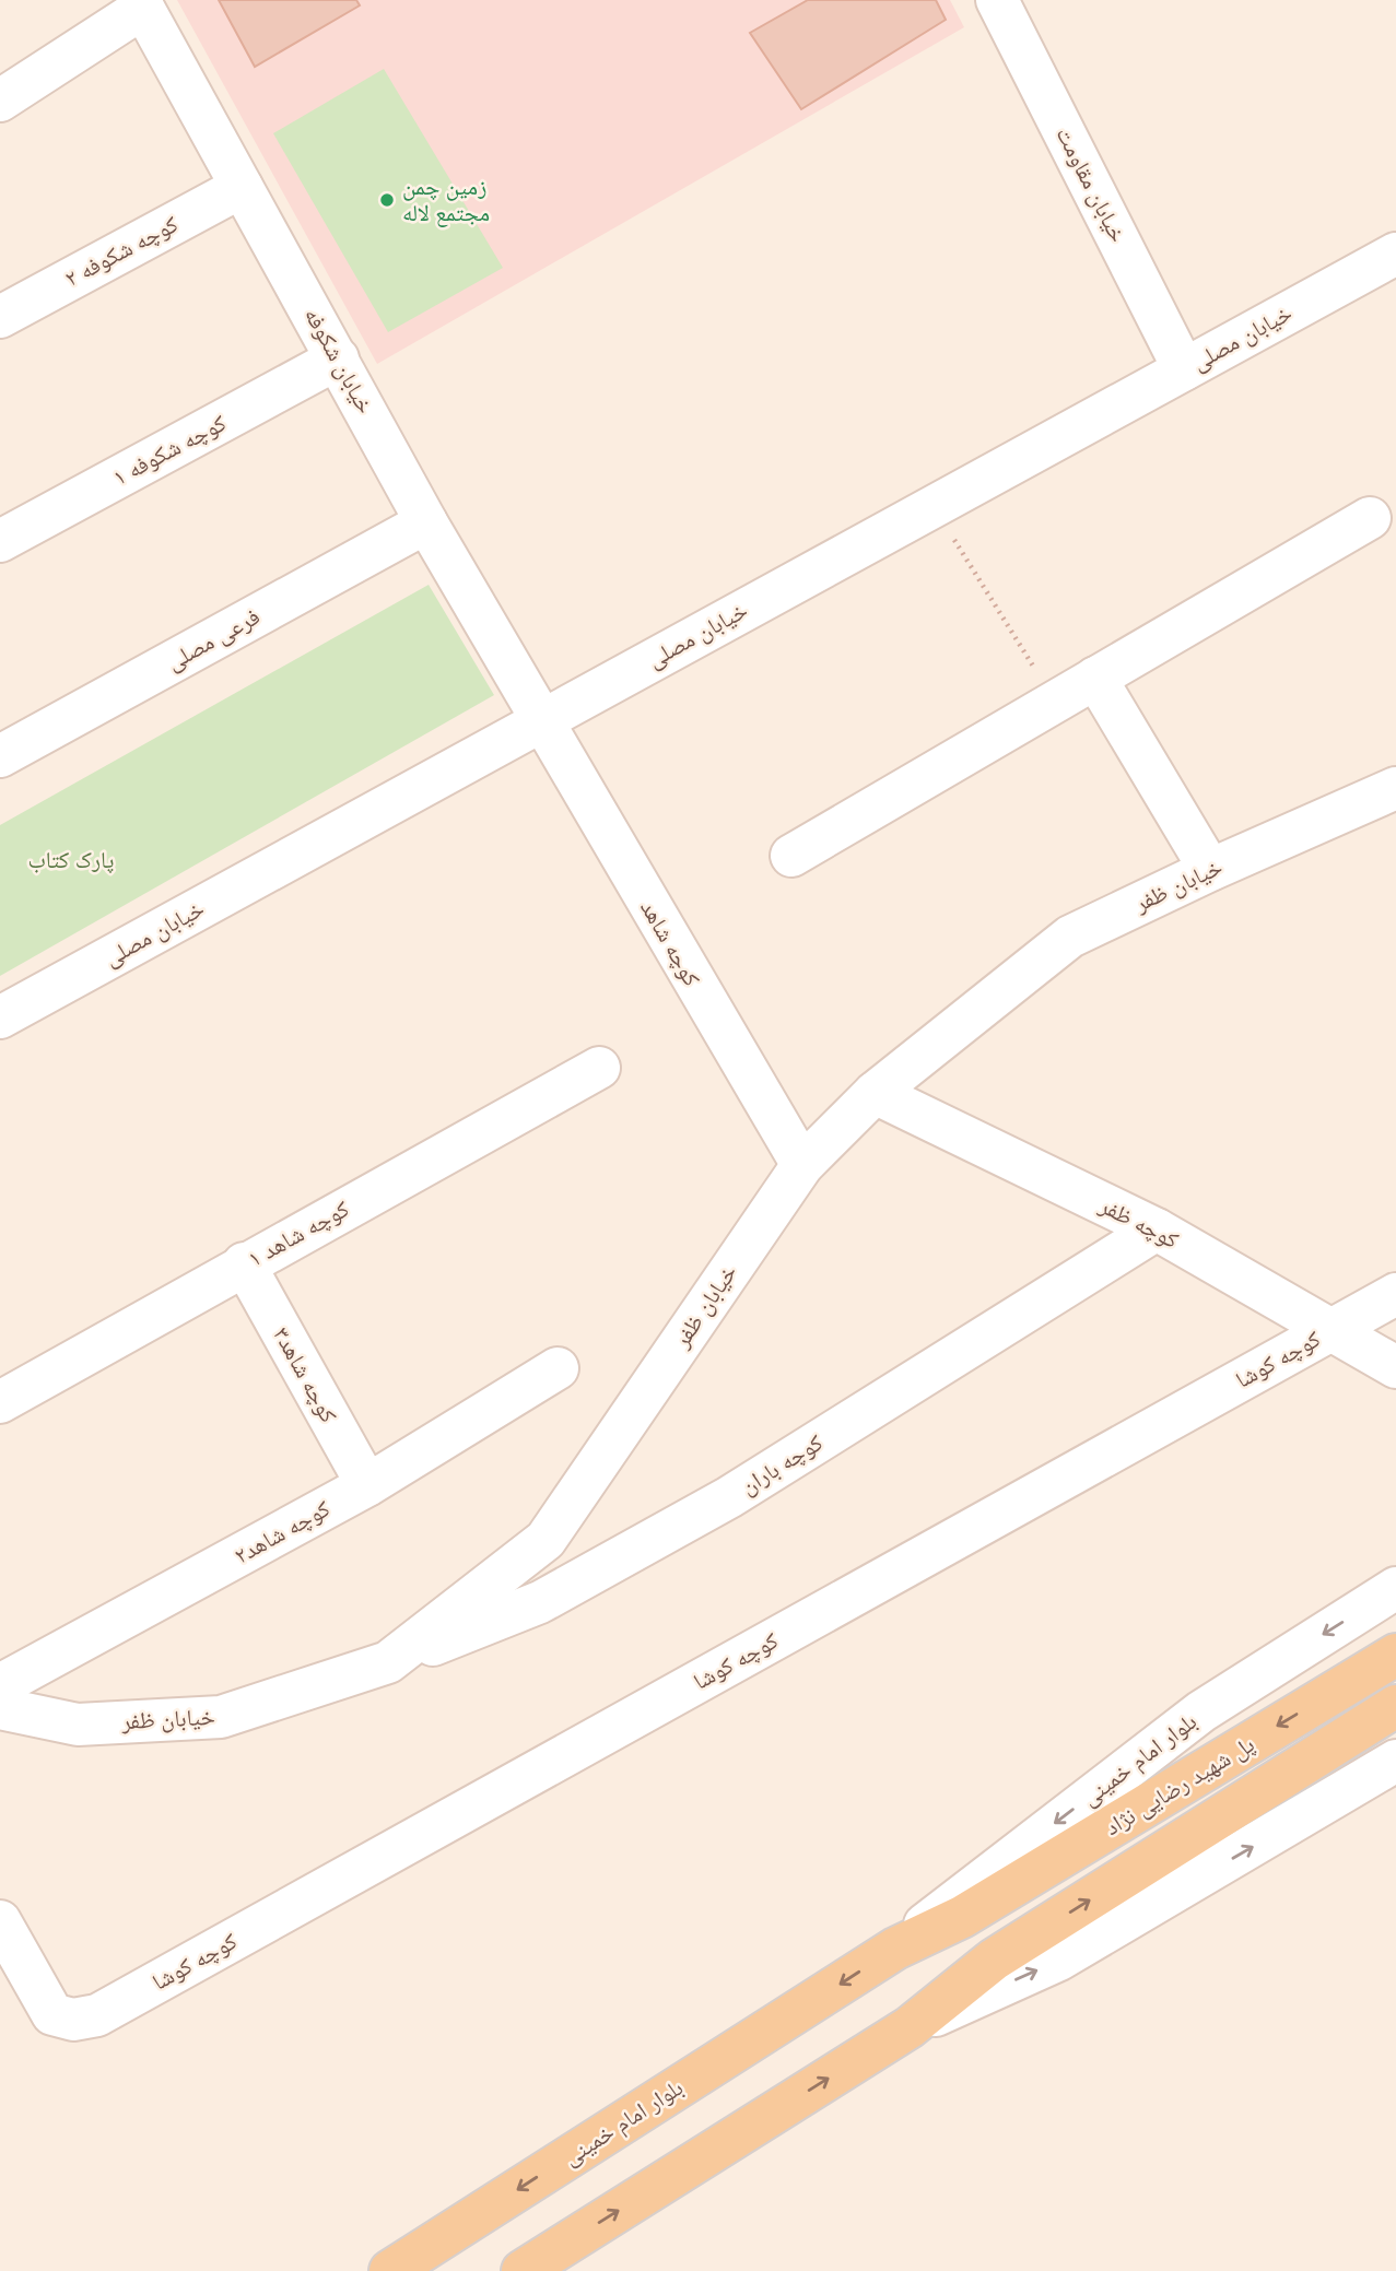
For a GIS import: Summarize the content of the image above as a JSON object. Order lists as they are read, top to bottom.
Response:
{
  "streets": {
    "main road": ["بلوار امام خمینی", "پل شهید رضایی نژاد"],
    "street": [
      "خیابان مقاومت",
      "کوچه شکوفه ۲",
      "خیابان مصلی",
      "خیابان شکوفه",
      "کوچه شکوفه ۱",
      "فرعی مصلی",
      "خیابان ظفر",
      "کوچه شاهد",
      "کوچه ظفر",
      "کوچه شاهد ۱",
      "کوچه کوشا",
      "کوچه شاهد۳",
      "کوچه باران",
      "کوچه شاهد۲"
    ]
  },
  "crossings": [
    ["خیابان مقاومت", "خیابان مصلی"],
    ["کوچه شکوفه ۲", "خیابان شکوفه"],
    ["خیابان مصلی", "خیابان شکوفه"],
    ["خیابان مصلی", "کوچه شاهد"],
    ["خیابان شکوفه", "کوچه شکوفه ۱"],
    ["خیابان شکوفه", "فرعی مصلی"],
    ["خیابان شکوفه", "کوچه شاهد"],
    ["خیابان ظفر", "کوچه شاهد"],
    ["خیابان ظفر", "کوچه ظفر"],
    ["خیابان ظفر", "کوچه باران"],
    ["کوچه ظفر", "کوچه کوشا"],
    ["کوچه ظفر", "کوچه باران"],
    ["کوچه شاهد ۱", "کوچه شاهد۳"],
    ["کوچه شاهد۳", "کوچه شاهد۲"],
    ["بلوار امام خمینی", "پل شهید رضایی نژاد"]
  ],
  "parks": ["پارک کتاب"],
  "places": ["زمین چمن مجتمع لاله"]
}
